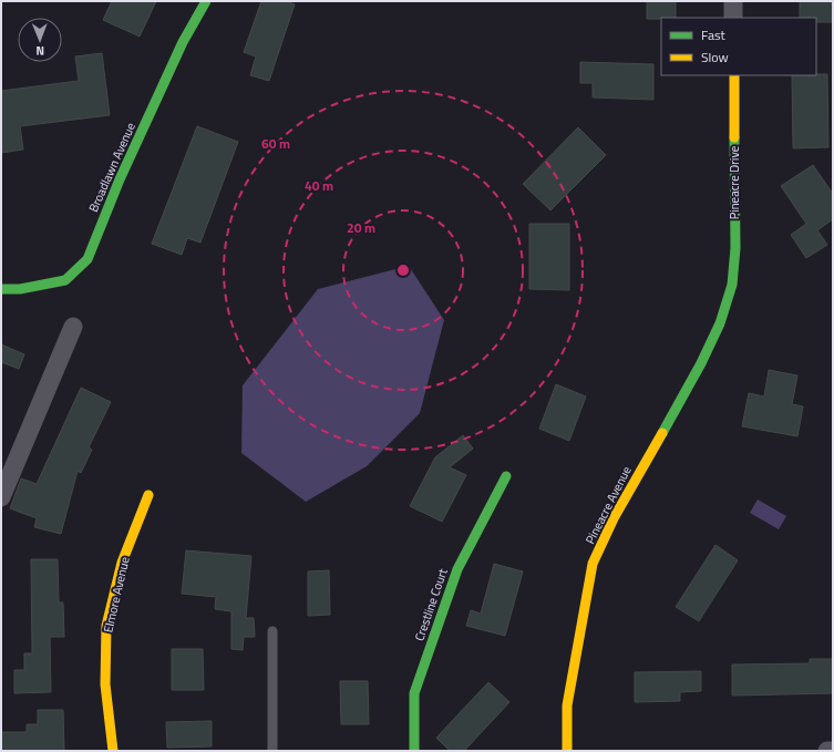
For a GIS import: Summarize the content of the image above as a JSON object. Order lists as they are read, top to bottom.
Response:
{
  "streets": {
    "street": [
      "Broadlawn Avenue",
      "Pineacre Drive",
      "Pineacre Avenue",
      "Elmore Avenue",
      "Crestline Court"
    ]
  },
  "crossings": [
    ["Pineacre Drive", "Pineacre Avenue"]
  ],
  "legend": ["Fast", "Slow"],
  "north": "bottom",
  "rings": ["60 m", "40 m", "20 m"]
}
